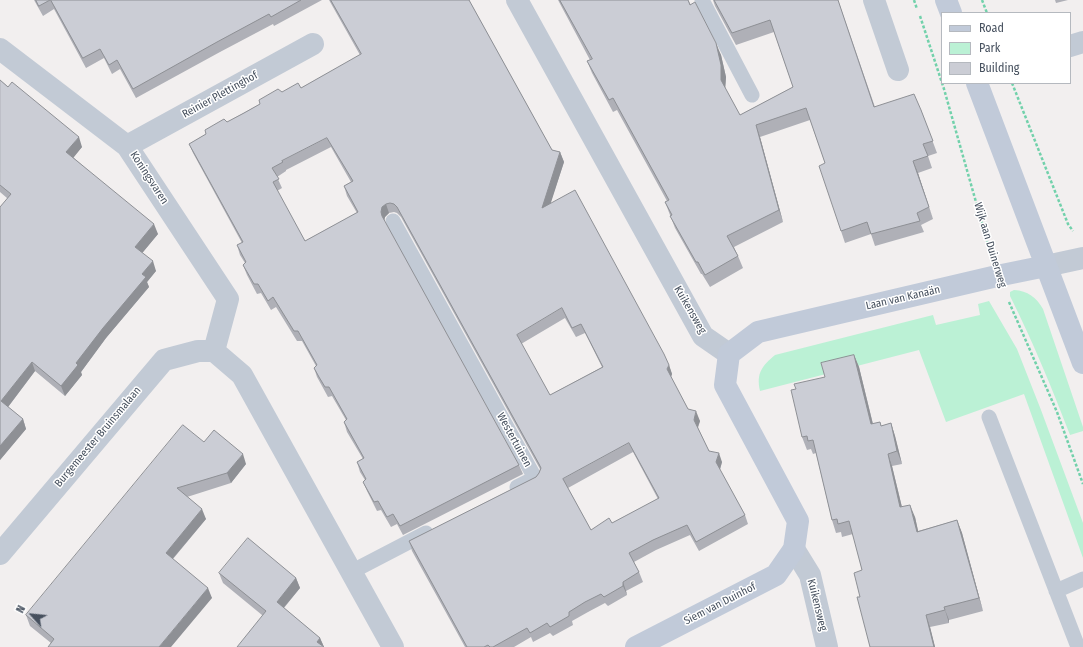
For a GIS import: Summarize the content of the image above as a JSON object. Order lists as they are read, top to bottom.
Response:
{
  "streets": {
    "street": [
      "Reinier Plettinghof",
      "Koningsvaren",
      "Laan van Kanaän",
      "Kuikensweg",
      "Burgemeester Bruinsmalaan",
      "Siem van Duinhof"
    ],
    "lane": ["Westertuinen"],
    "path": ["Wijk aan Duinerweg"]
  },
  "crossings": [
    ["Reinier Plettinghof", "Koningsvaren"],
    ["Koningsvaren", "Burgemeester Bruinsmalaan"],
    ["Wijk aan Duinerweg", "Laan van Kanaän"],
    ["Laan van Kanaän", "Kuikensweg"],
    ["Kuikensweg", "Siem van Duinhof"]
  ],
  "legend": ["Road", "Park", "Building"],
  "north": "top left"
}
